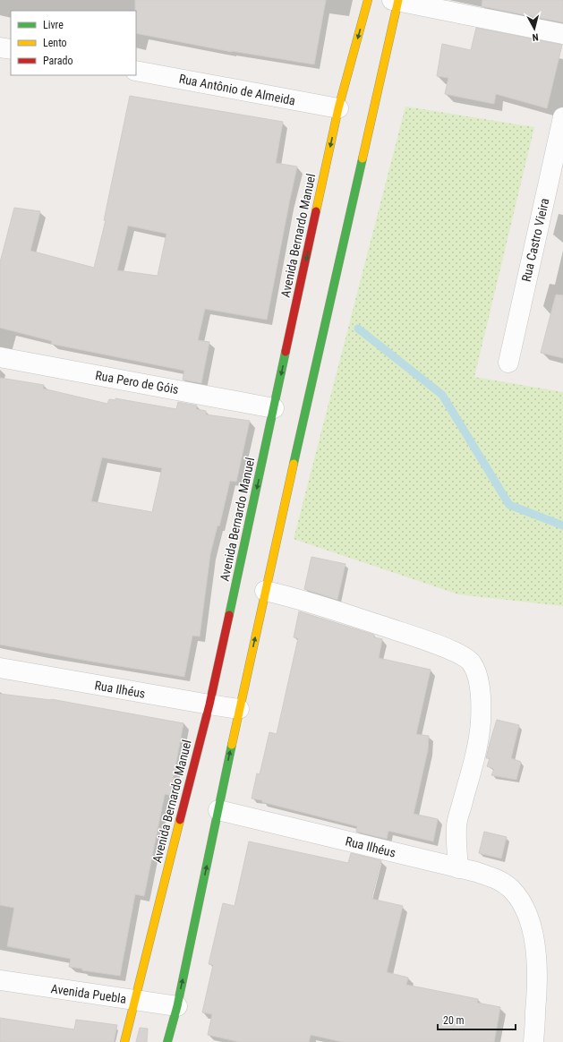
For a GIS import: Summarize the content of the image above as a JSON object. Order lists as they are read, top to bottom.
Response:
{
  "streets": {
    "street": [
      "Rua Antônio de Almeida",
      "Avenida Bernardo Manuel",
      "Rua Castro Vieira",
      "Rua Pero de Góis",
      "Rua Ilhéus",
      "Avenida Puebla"
    ]
  },
  "crossings": [
    ["Rua Antônio de Almeida", "Avenida Bernardo Manuel"],
    ["Avenida Bernardo Manuel", "Rua Pero de Góis"],
    ["Avenida Bernardo Manuel", "Rua Ilhéus"],
    ["Avenida Bernardo Manuel", "Avenida Puebla"]
  ],
  "legend": ["Livre", "Lento", "Parado"],
  "scale_bar": "20 m",
  "north": "bottom"
}
